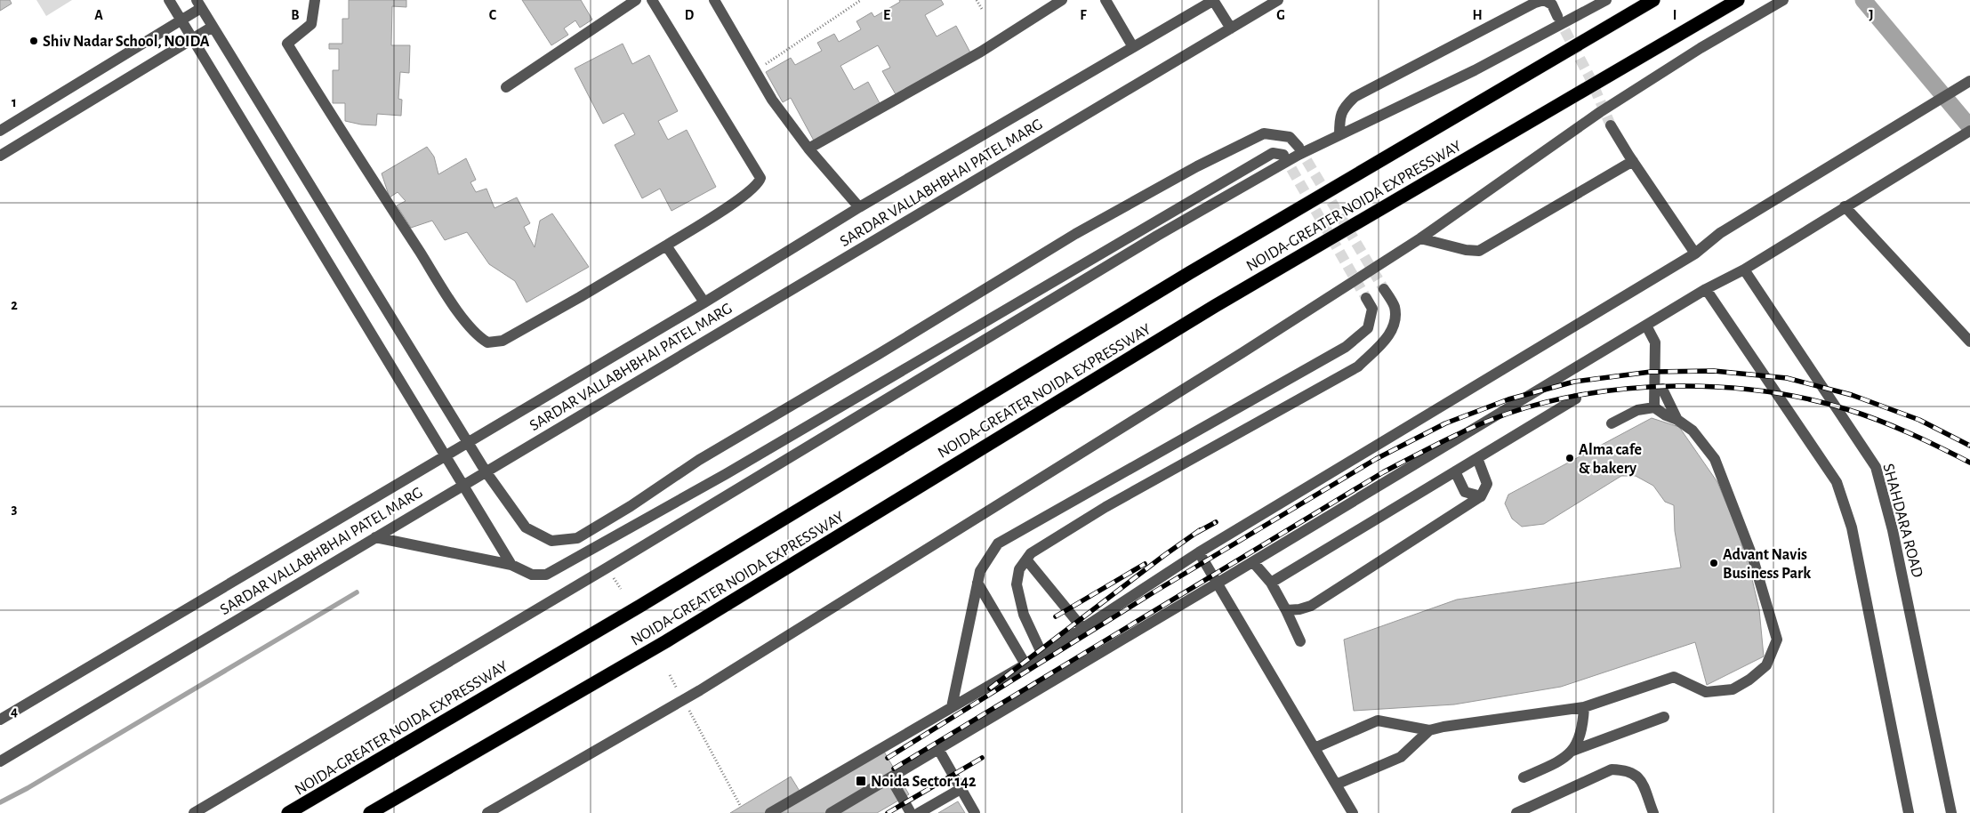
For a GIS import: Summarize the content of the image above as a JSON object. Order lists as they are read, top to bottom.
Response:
{
  "streets": {
    "highway": ["NOIDA-GREATER NOIDA EXPRESSWAY"],
    "street": ["SARDAR VALLABHBHAI PATEL MARG", "SHAHDARA ROAD"]
  },
  "places": {
    "other": ["Shiv Nadar School, NOIDA", "Alma cafe & bakery", "Advant Navis Business Park"],
    "transit": ["Noida Sector 142"]
  },
  "grid": {
    "columns": [
      "A",
      "B",
      "C",
      "D",
      "E",
      "F",
      "G",
      "H",
      "I",
      "J"
    ],
    "rows": [
      "1",
      "2",
      "3",
      "4"
    ]
  }
}
